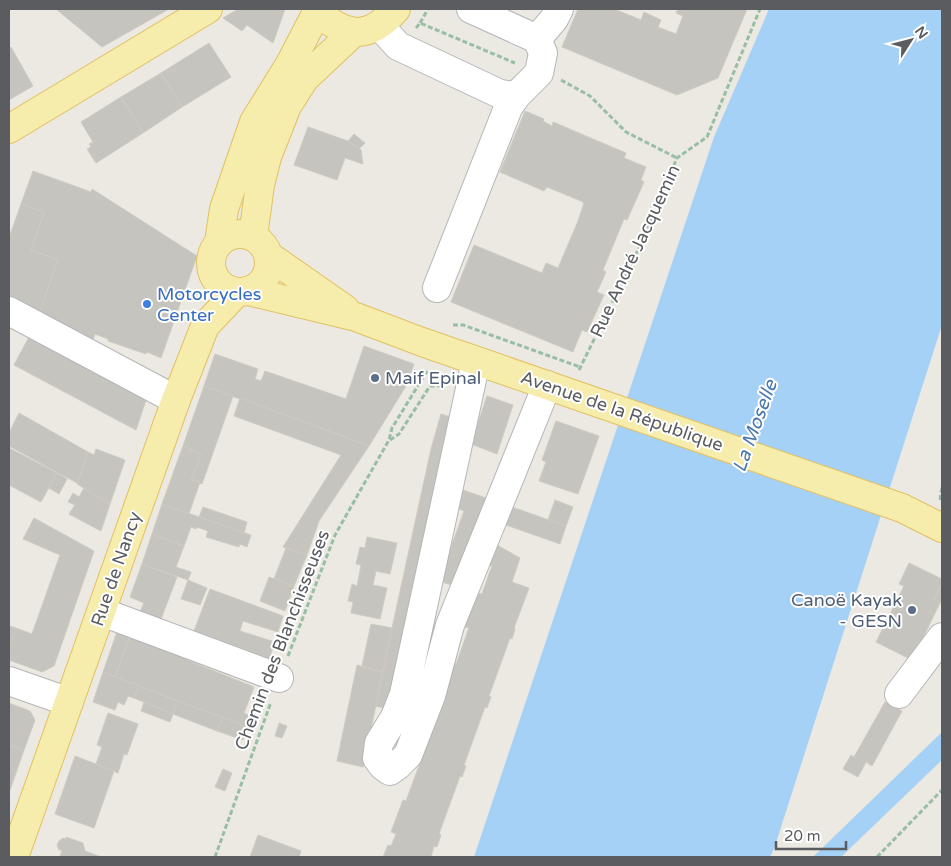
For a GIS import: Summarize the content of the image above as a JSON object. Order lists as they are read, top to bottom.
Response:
{
  "streets": {
    "main road": ["Avenue de la République", "Rue de Nancy"],
    "path": ["Rue André Jacquemin", "Chemin des Blanchisseuses"]
  },
  "crossings": [
    ["Avenue de la République", "Rue de Nancy"],
    ["Avenue de la République", "Chemin des Blanchisseuses"]
  ],
  "water": ["La Moselle"],
  "places": ["Motorcycles Center", "Maif Epinal", "Canoë Kayak - GESN"],
  "scale_bar": "20 m",
  "north": "top right"
}
